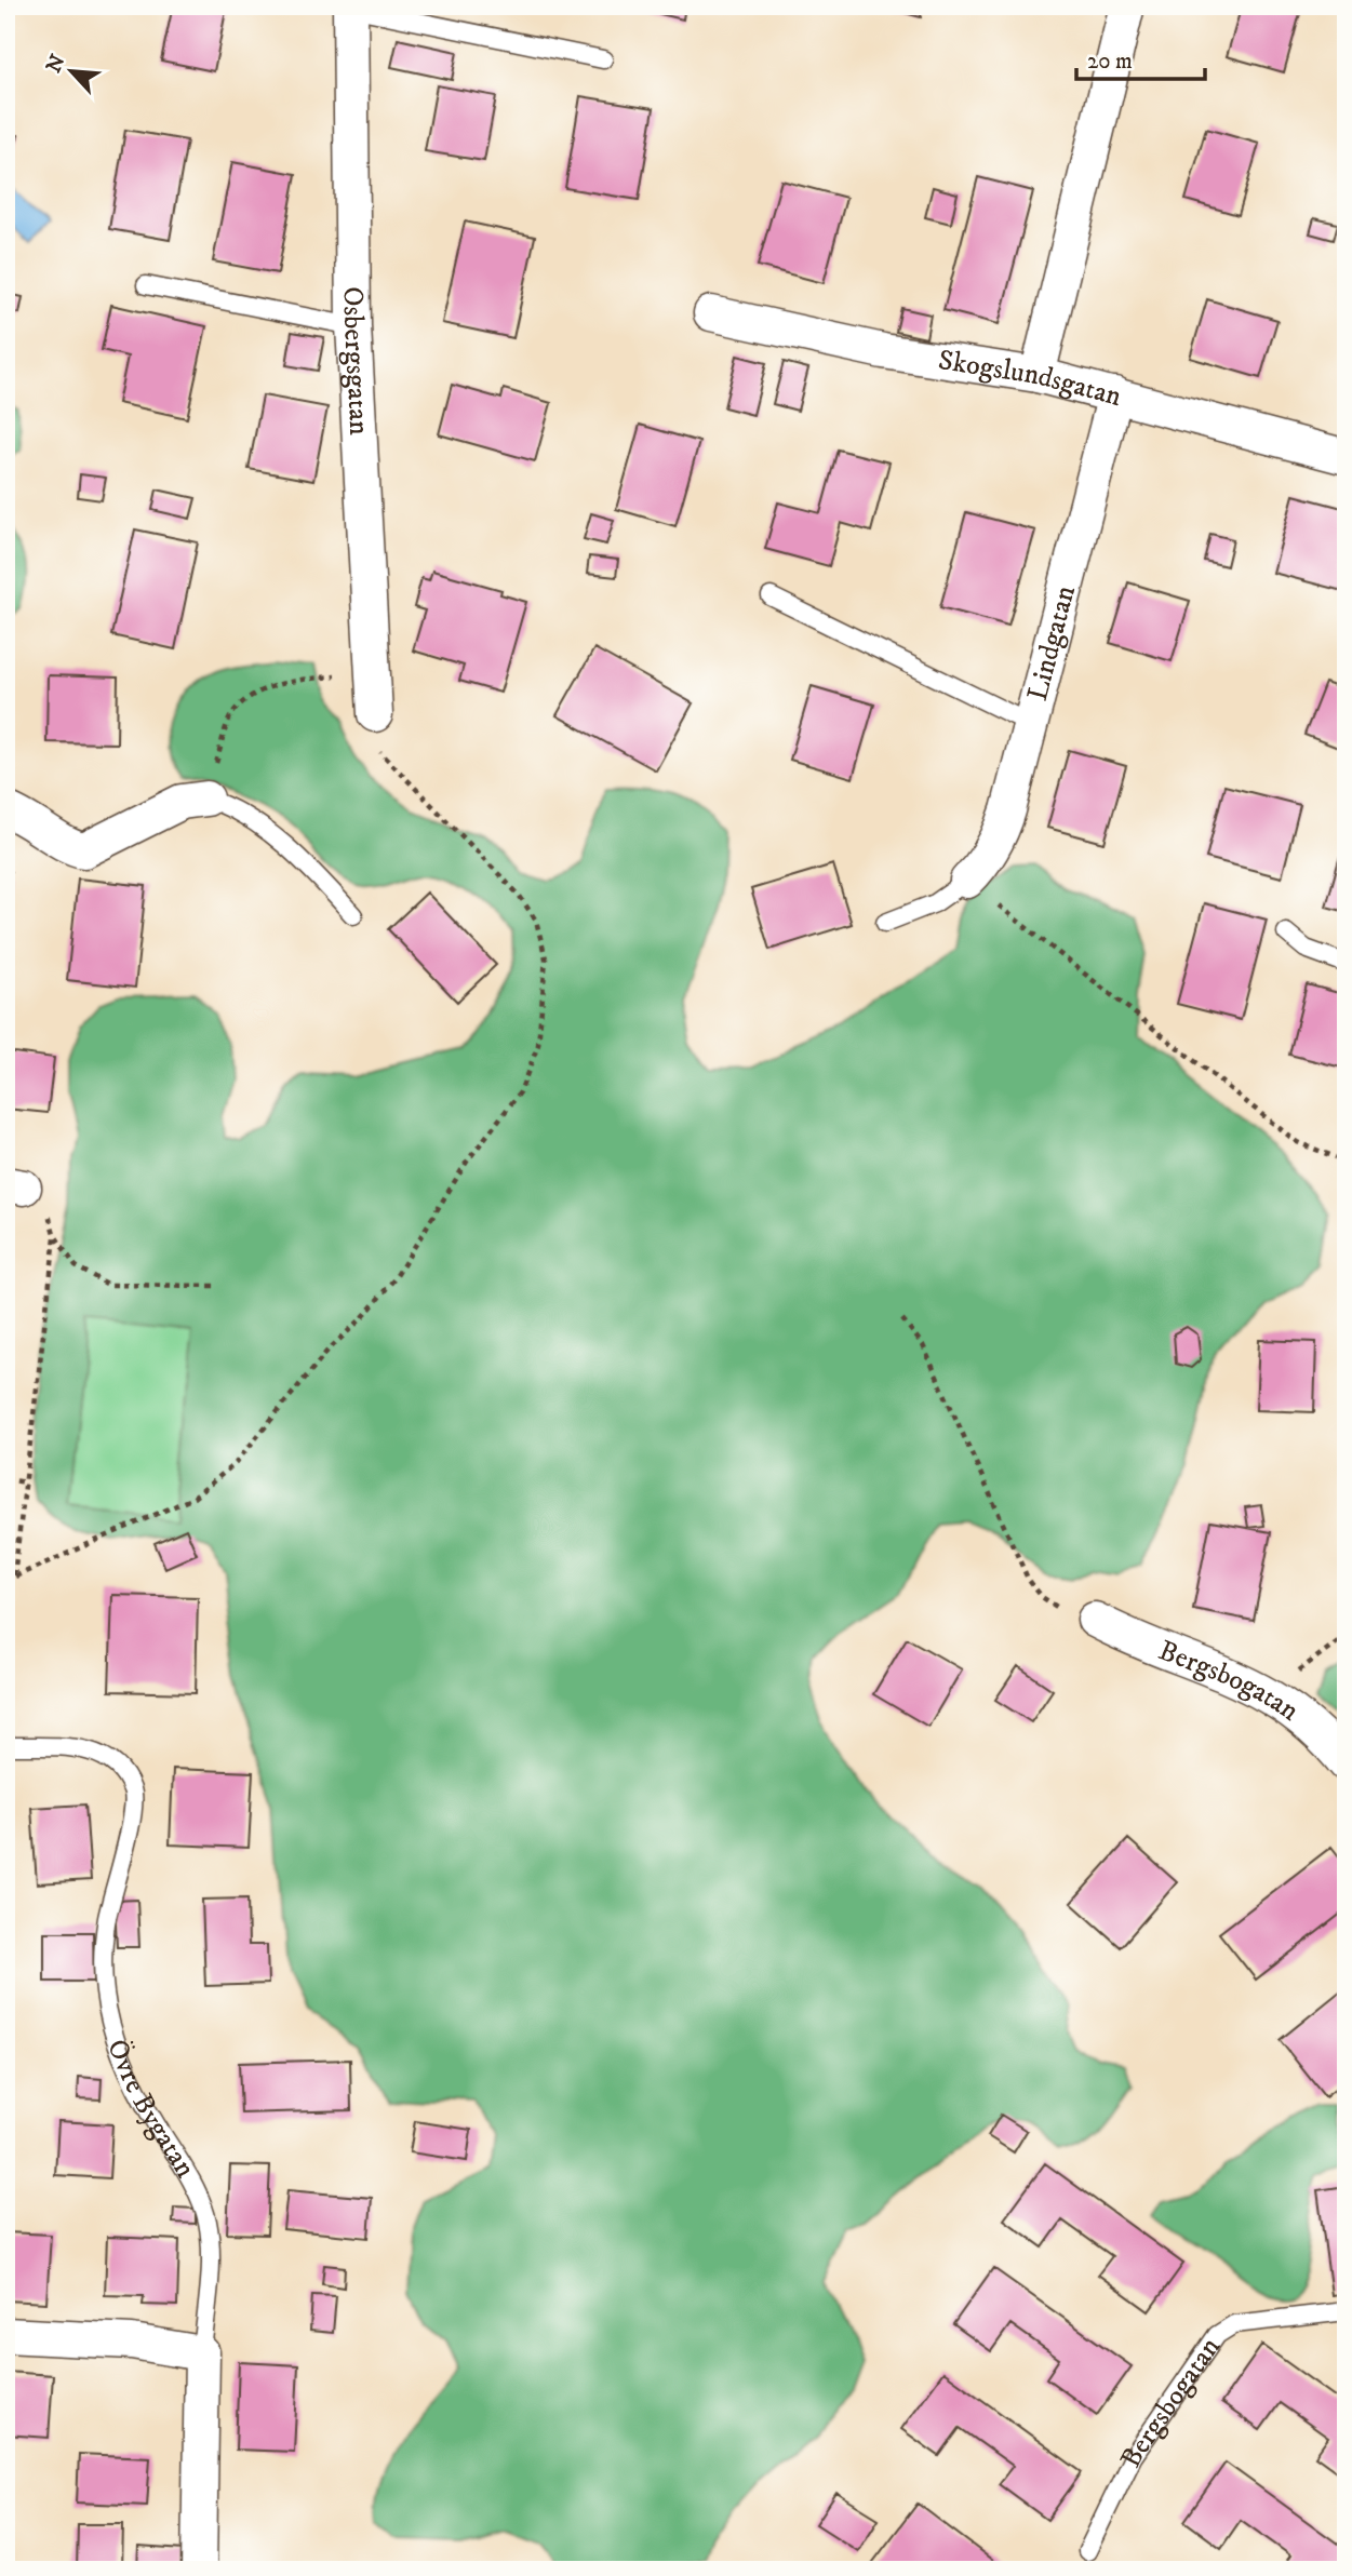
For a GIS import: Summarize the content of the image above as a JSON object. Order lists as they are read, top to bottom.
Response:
{
  "streets": {
    "street": [
      "Osbergsgatan",
      "Skogslundsgatan",
      "Lindgatan",
      "Bergsbogatan",
      "Övre Bygatan"
    ]
  },
  "crossings": [
    ["Skogslundsgatan", "Lindgatan"]
  ],
  "scale_bar": "20 m",
  "north": "top left"
}
